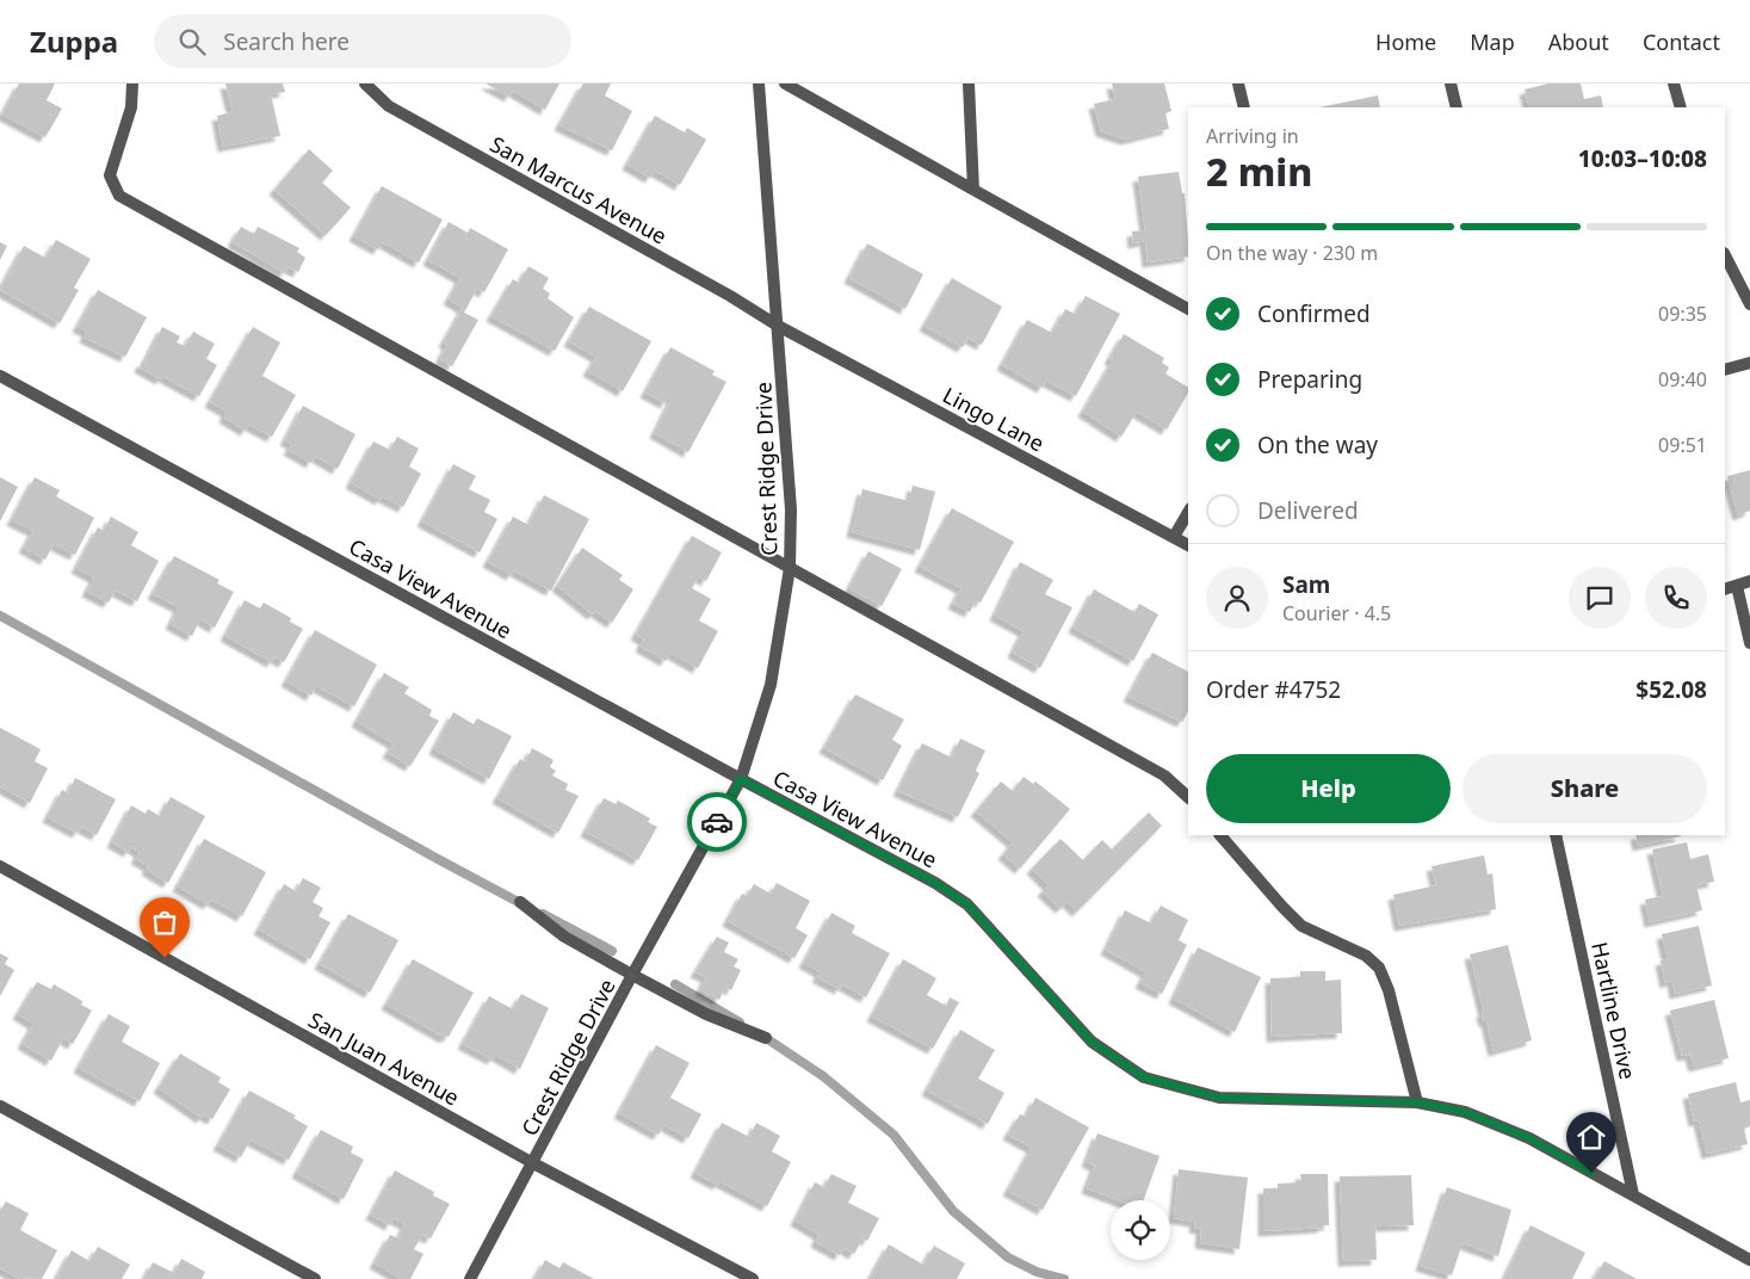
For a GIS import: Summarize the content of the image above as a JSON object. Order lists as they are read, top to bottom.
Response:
{
  "streets": {
    "street": [
      "San Marcus Avenue",
      "Lingo Lane",
      "Crest Ridge Drive",
      "Casa View Avenue",
      "Hartline Drive",
      "San Juan Avenue"
    ]
  },
  "crossings": [
    ["San Marcus Avenue", "Lingo Lane"],
    ["San Marcus Avenue", "Crest Ridge Drive"],
    ["Lingo Lane", "Crest Ridge Drive"],
    ["Crest Ridge Drive", "Casa View Avenue"],
    ["Crest Ridge Drive", "San Juan Avenue"],
    ["Casa View Avenue", "Hartline Drive"]
  ],
  "page": {
    "header": "Zuppa",
    "search": "Search here",
    "nav": [
      "Home",
      "Map",
      "About",
      "Contact"
    ],
    "heading": ["2 min", "Arriving in", "10:03–10:08"],
    "panel": [
      "Sam",
      "Courier · 4.5",
      "Order #4752",
      "$52.08"
    ],
    "bar": "On the way · 230 m",
    "list": [
      ["Confirmed", "09:35"],
      ["Preparing", "09:40"],
      ["On the way", "09:51"],
      "Delivered"
    ],
    "buttons": ["Help", "Share"]
  }
}
